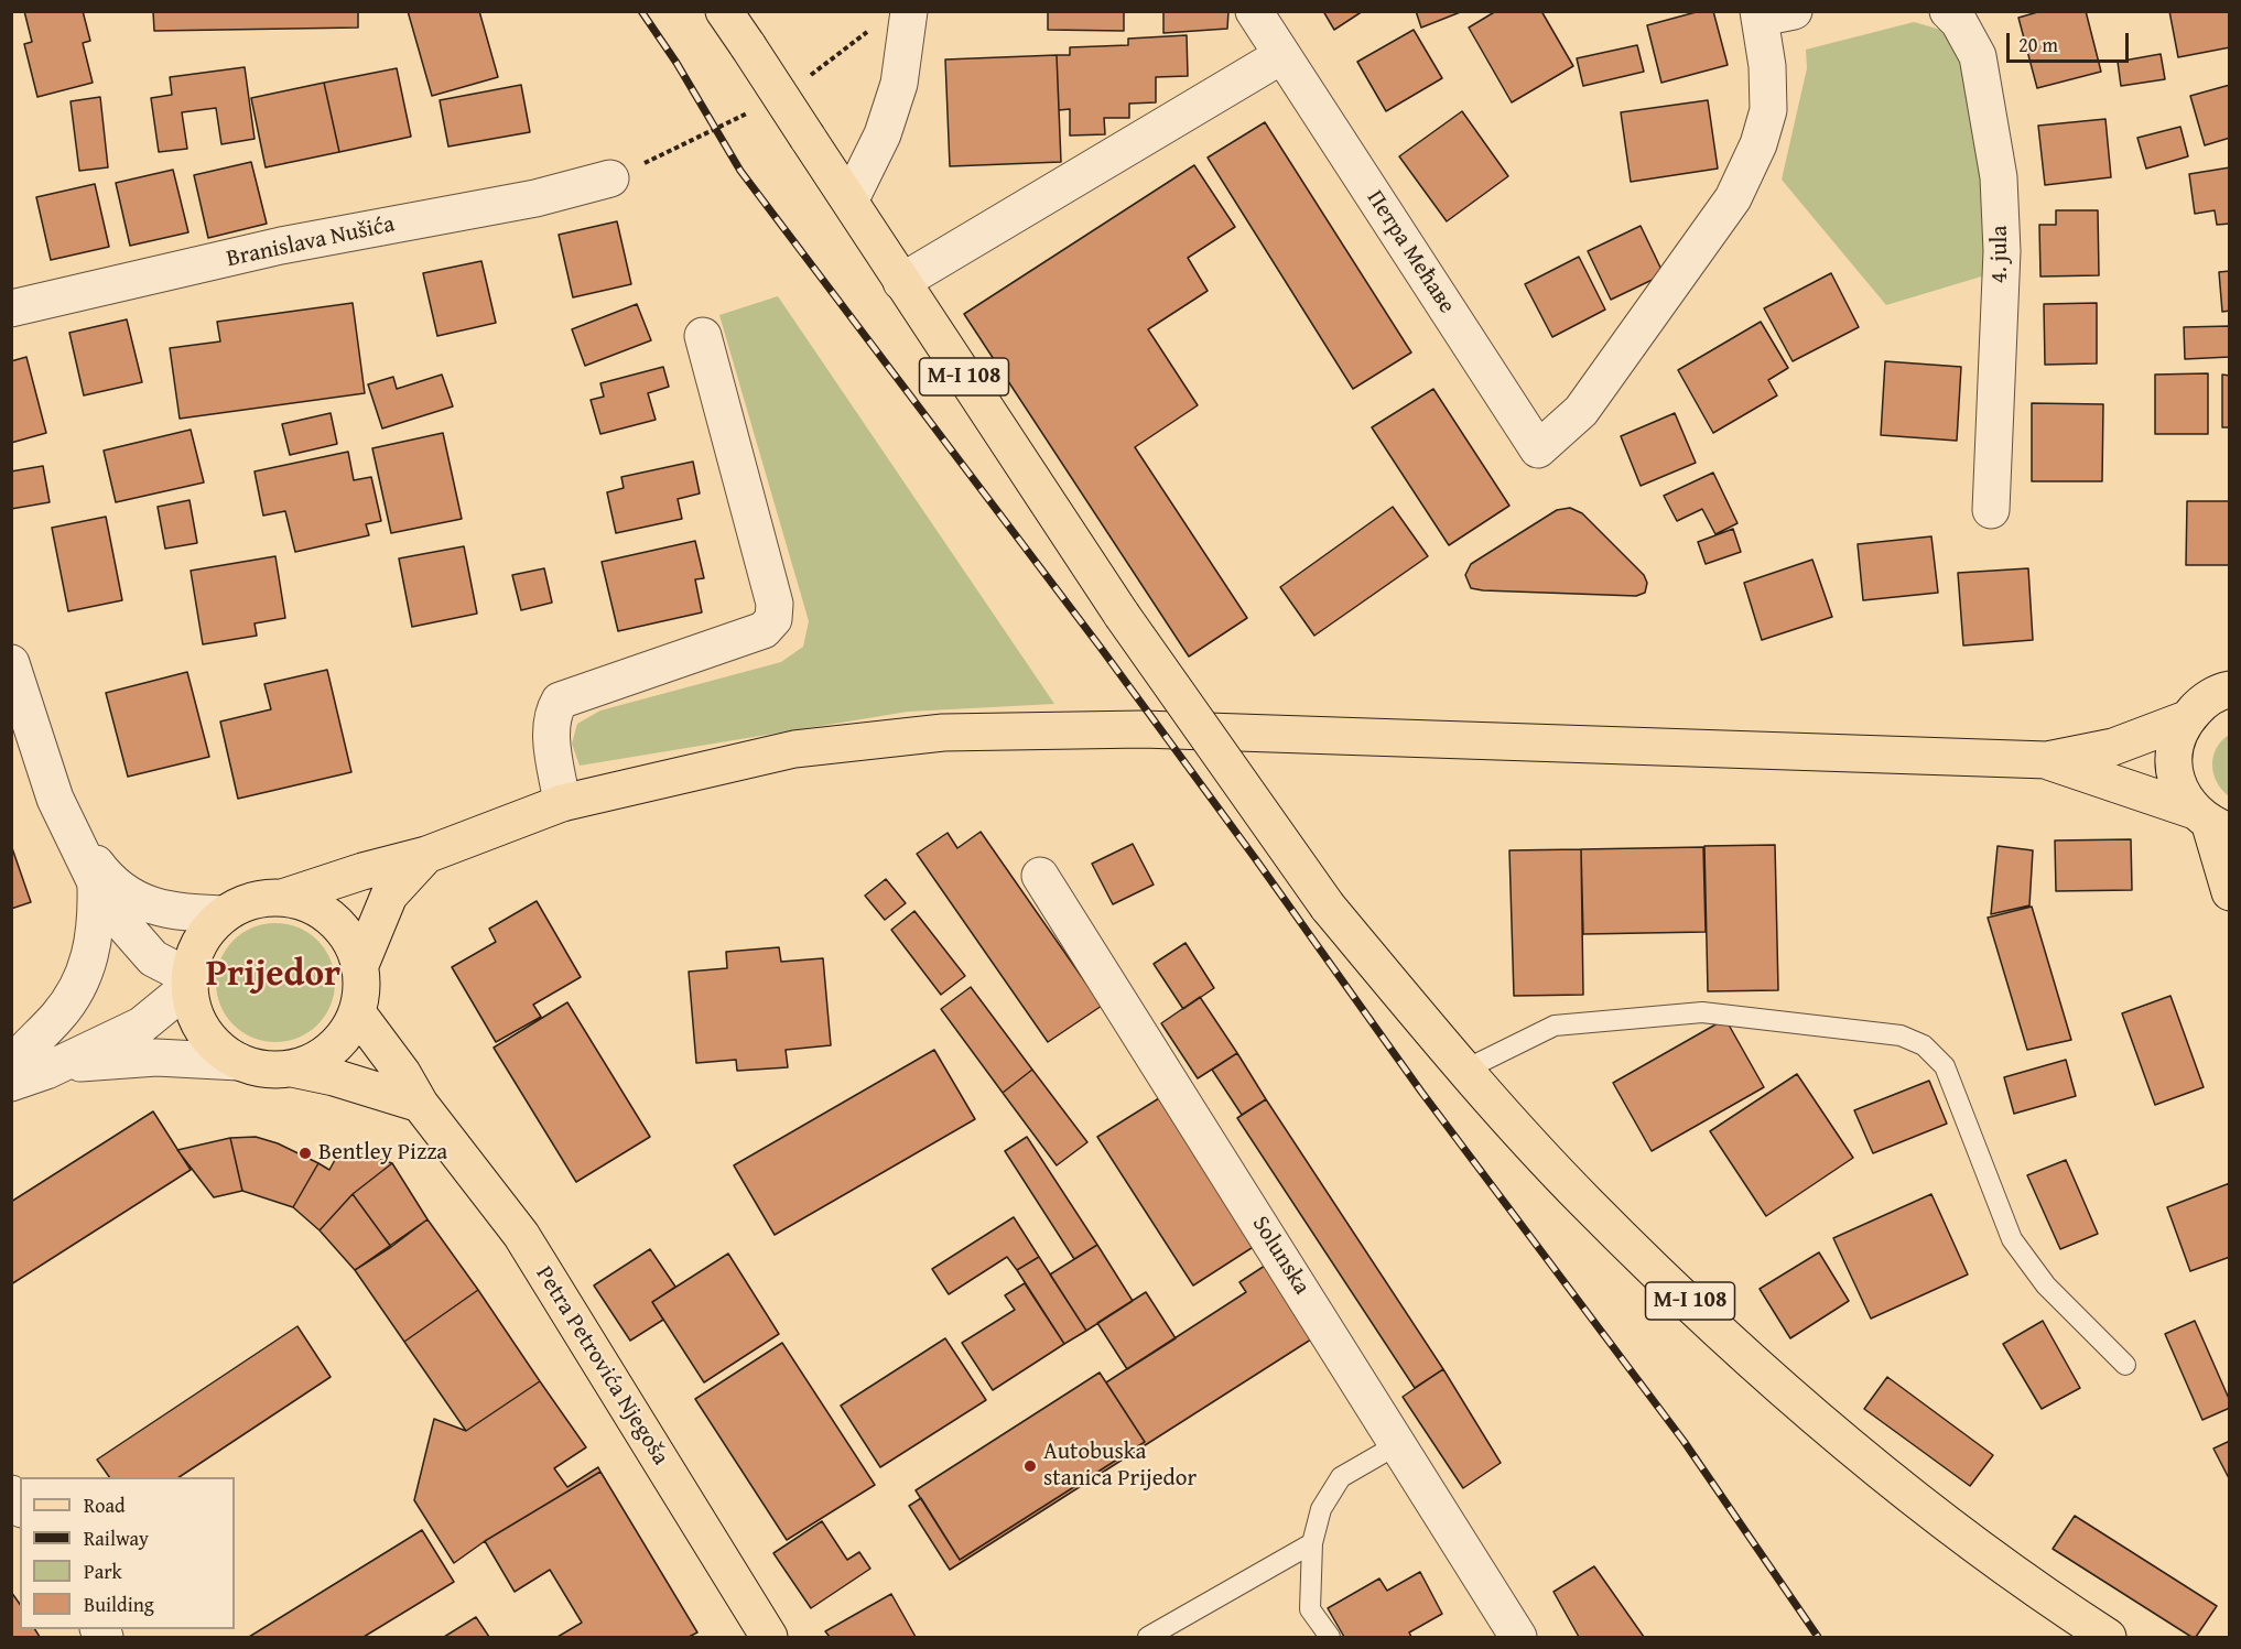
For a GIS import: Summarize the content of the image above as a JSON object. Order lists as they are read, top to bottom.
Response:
{
  "streets": {
    "main road": ["M-I 108", "Petra Petrovića Njegoša"],
    "street": [
      "Branislava Nušića",
      "Петра Мећаве",
      "4. jula",
      "Solunska"
    ]
  },
  "districts": ["Prijedor"],
  "places": ["Bentley Pizza", "Autobuska stanica Prijedor"],
  "legend": [
    "Road",
    "Railway",
    "Park",
    "Building"
  ],
  "scale_bar": "20 m"
}
